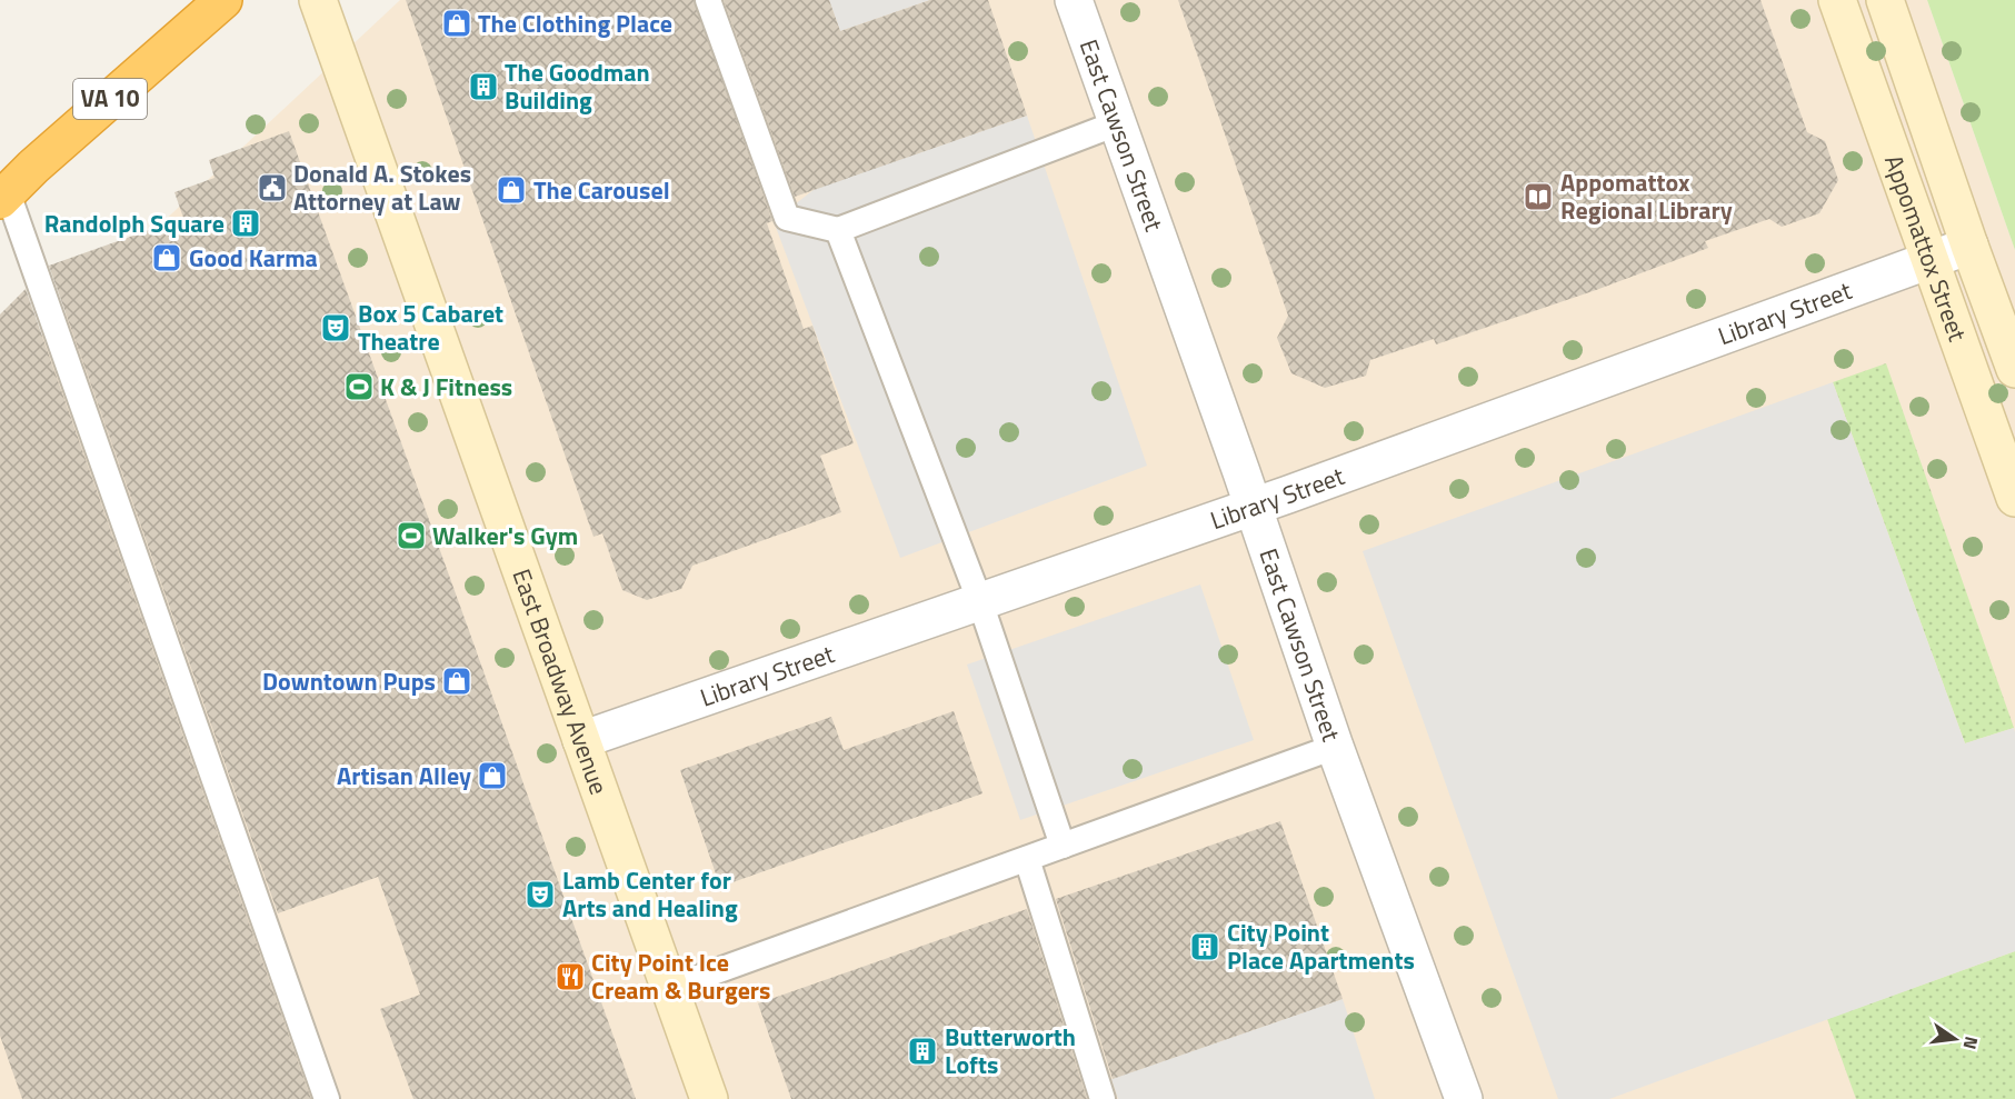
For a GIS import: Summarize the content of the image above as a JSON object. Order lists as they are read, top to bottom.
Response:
{
  "streets": {
    "highway": ["VA 10"],
    "street": [
      "East Cawson Street",
      "Appomattox Street",
      "Library Street",
      "East Broadway Avenue"
    ]
  },
  "crossings": [
    ["East Cawson Street", "Library Street"],
    ["Appomattox Street", "Library Street"],
    ["Library Street", "East Broadway Avenue"]
  ],
  "places": {
    "shop": [
      "The Clothing Place",
      "The Carousel",
      "Good Karma",
      "Downtown Pups",
      "Artisan Alley"
    ],
    "building": [
      "The Goodman Building",
      "Randolph Square",
      "City Point Place Apartments",
      "Butterworth Lofts"
    ],
    "public building": ["Donald A. Stokes Attorney at Law"],
    "library": ["Appomattox Regional Library"],
    "theatre": ["Box 5 Cabaret Theatre", "Lamb Center for Arts and Healing"],
    "sports": ["K & J Fitness", "Walker's Gym"],
    "restaurant": ["City Point Ice Cream & Burgers"]
  },
  "north": "right"
}
